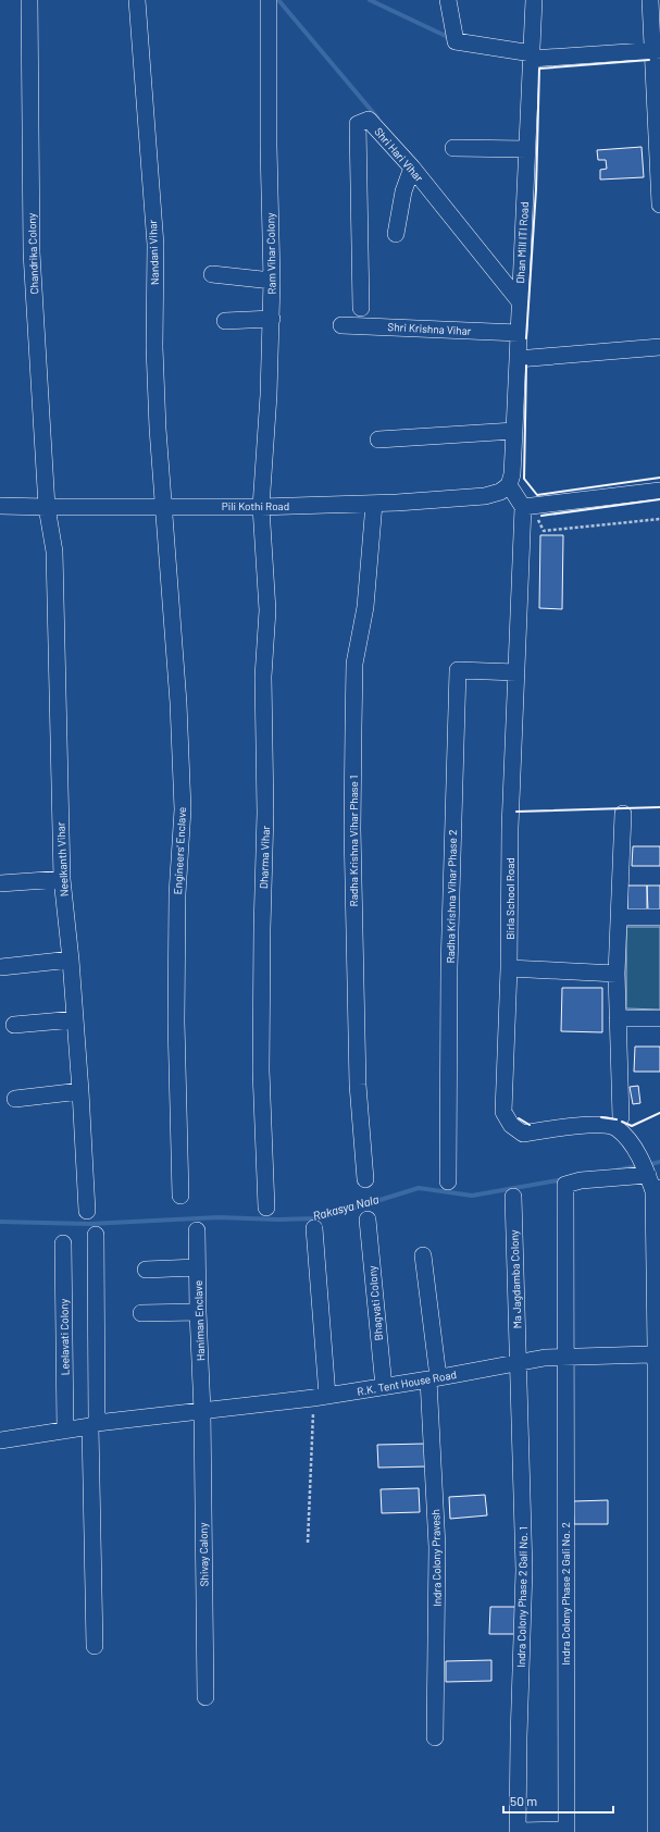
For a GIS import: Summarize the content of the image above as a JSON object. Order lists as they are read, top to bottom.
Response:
{
  "streets": {
    "street": [
      "Shri Hari Vihar",
      "Dhan Mill ITI Road",
      "Nandani Vihar",
      "Chandrika Colony",
      "Ram Vihar Colony",
      "Shri Krishna Vihar",
      "Pili Kothi Road",
      "Radha Krishna Vihar Phase 1",
      "Engineers' Enclave",
      "Dharma Vihar",
      "Neelkanth Vihar",
      "Radha Krishna Vihar Phase 2",
      "Birla School Road",
      "Ma Jagdamba Colony",
      "Bhagvati Colony",
      "Haniman Enclave",
      "Leelavati Colony",
      "R.K. Tent House Road",
      "Shivay Calony",
      "Indra Colony Pravesh",
      "Indra Colony Phase 2 Gali No. 2",
      "Indra Colony Phase 2 Gali No. 1"
    ]
  },
  "crossings": [
    ["Shri Hari Vihar", "Dhan Mill ITI Road"],
    ["Dhan Mill ITI Road", "Shri Krishna Vihar"],
    ["Dhan Mill ITI Road", "Pili Kothi Road"],
    ["Nandani Vihar", "Pili Kothi Road"],
    ["Nandani Vihar", "Engineers' Enclave"],
    ["Chandrika Colony", "Pili Kothi Road"],
    ["Chandrika Colony", "Neelkanth Vihar"],
    ["Ram Vihar Colony", "Pili Kothi Road"],
    ["Ram Vihar Colony", "Dharma Vihar"],
    ["Pili Kothi Road", "Radha Krishna Vihar Phase 1"],
    ["Pili Kothi Road", "Engineers' Enclave"],
    ["Pili Kothi Road", "Dharma Vihar"],
    ["Pili Kothi Road", "Neelkanth Vihar"],
    ["Radha Krishna Vihar Phase 2", "Birla School Road"],
    ["Birla School Road", "Indra Colony Phase 2 Gali No. 2"],
    ["Ma Jagdamba Colony", "R.K. Tent House Road"],
    ["Ma Jagdamba Colony", "Indra Colony Phase 2 Gali No. 1"],
    ["Bhagvati Colony", "R.K. Tent House Road"],
    ["Haniman Enclave", "R.K. Tent House Road"],
    ["Haniman Enclave", "Shivay Calony"],
    ["Leelavati Colony", "R.K. Tent House Road"],
    ["R.K. Tent House Road", "Shivay Calony"],
    ["R.K. Tent House Road", "Indra Colony Pravesh"],
    ["R.K. Tent House Road", "Indra Colony Phase 2 Gali No. 2"],
    ["R.K. Tent House Road", "Indra Colony Phase 2 Gali No. 1"]
  ],
  "water": ["Rakasya Nala"],
  "scale_bar": "50 m"
}
